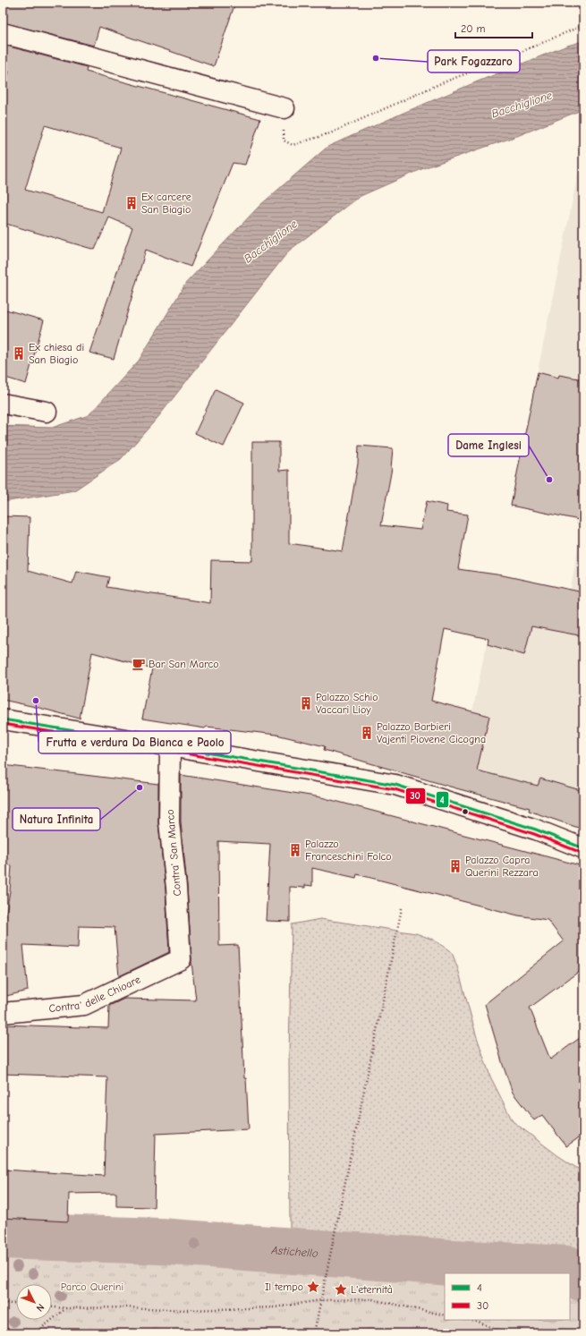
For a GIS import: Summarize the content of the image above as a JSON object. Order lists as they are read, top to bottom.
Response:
{
  "streets": {
    "street": ["Contra' San Marco", "Contra' delle Chioare"]
  },
  "crossings": [
    ["Contra' San Marco", "Contra' delle Chioare"]
  ],
  "water": ["Bacchiglione", "Astichello"],
  "parks": ["Parco Querini"],
  "places": {
    "other": [
      "Park Fogazzaro",
      "Dame Inglesi",
      "Frutta e verdura Da Bianca e Paolo",
      "Natura Infinita"
    ],
    "building": [
      "Ex carcere San Biagio",
      "Ex chiesa di San Biagio",
      "Palazzo Schio Vaccari Lioy",
      "Palazzo Barbieri Vajenti Piovene Cicogna",
      "Palazzo Franceschini Folco",
      "Palazzo Capra Querini Rezzara"
    ],
    "cafe": ["Bar San Marco"],
    "place": ["Il tempo", "L'eternità"]
  },
  "lines": ["transit line 4", "transit line 30"],
  "legend": ["4", "30"],
  "scale_bar": "20 m",
  "north": "bottom right"
}
